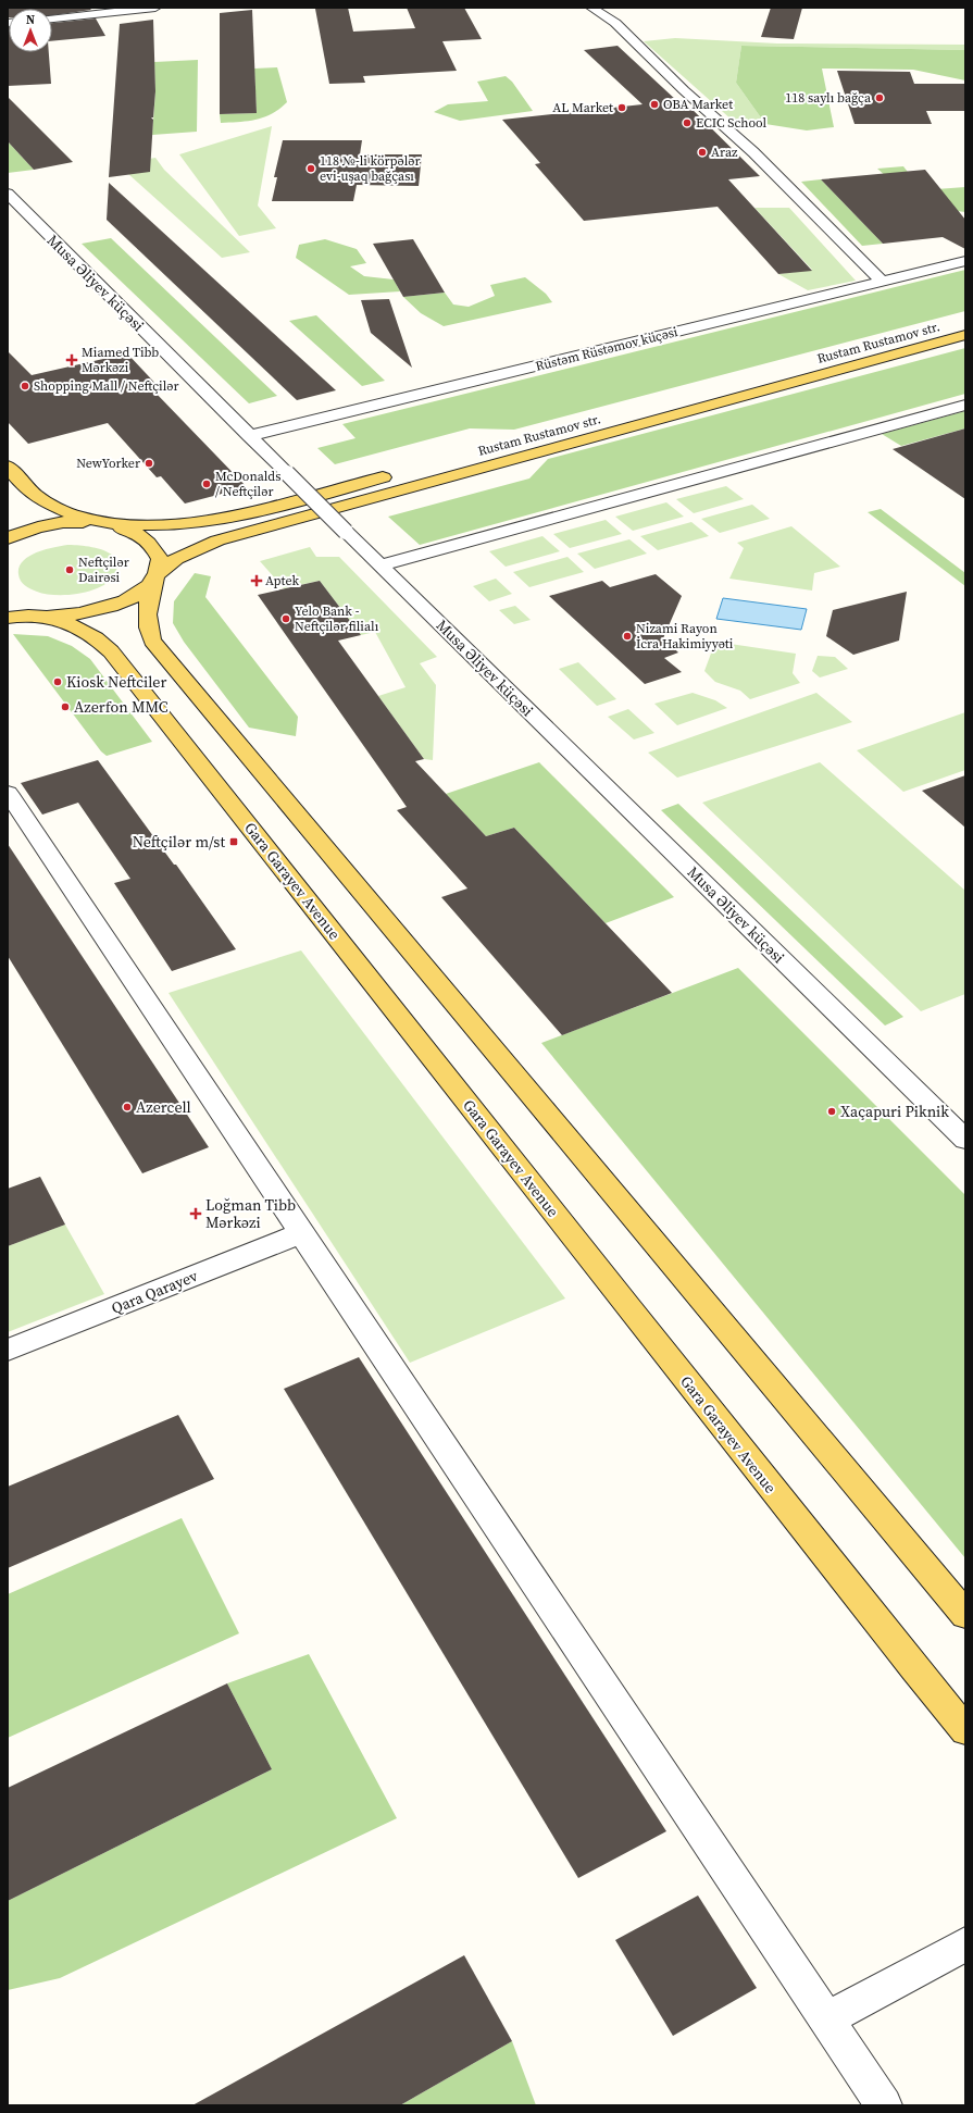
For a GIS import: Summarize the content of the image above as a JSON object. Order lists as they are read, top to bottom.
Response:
{
  "streets": {
    "main road": ["Rustam Rustamov str.", "Gara Garayev Avenue"],
    "street": ["Musa Əliyev küçəsi", "Rüstəm Rüstəmov küçəsi", "Qara Qarayev"]
  },
  "crossings": [
    ["Musa Əliyev küçəsi", "Rüstəm Rüstəmov küçəsi"],
    ["Rustam Rustamov str.", "Gara Garayev Avenue"]
  ],
  "places": {
    "other": [
      "118 saylı bağça",
      "OBA Market",
      "AL Market",
      "ECIC School",
      "Araz",
      "118 №-li körpələr evi-uşaq bağçası",
      "Shopping Mall / Neftçilәr",
      "NewYorker",
      "McDonalds / Neftçilәr",
      "Neftçilər Dairəsi",
      "Yelo Bank - Neftçilər filialı",
      "Nizami Rayon İcra Hakimiyyəti",
      "Kiosk Neftciler",
      "Azerfon MMC",
      "Azercell",
      "Xaçapuri Piknik"
    ],
    "health": ["Miamed Tibb Mərkəzi", "Aptek", "Loğman Tibb Mərkəzi"],
    "transit": ["Neftçilər m/st"]
  },
  "north": "top"
}
